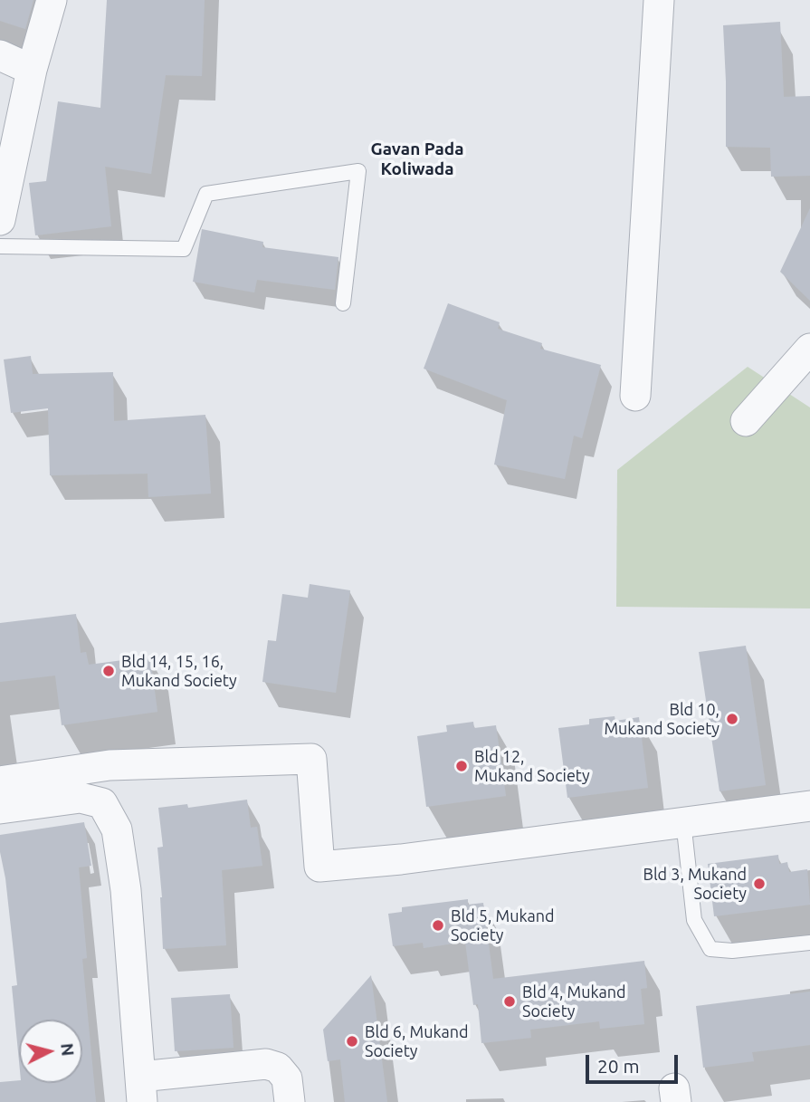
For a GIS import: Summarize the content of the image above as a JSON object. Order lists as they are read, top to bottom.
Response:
{
  "districts": ["Gavan Pada Koliwada"],
  "places": [
    "Bld 14, 15, 16, Mukand Society",
    "Bld 10, Mukand Society",
    "Bld 12, Mukand Society",
    "Bld 3, Mukand Society",
    "Bld 5, Mukand Society",
    "Bld 4, Mukand Society",
    "Bld 6, Mukand Society"
  ],
  "scale_bar": "20 m",
  "north": "right"
}
